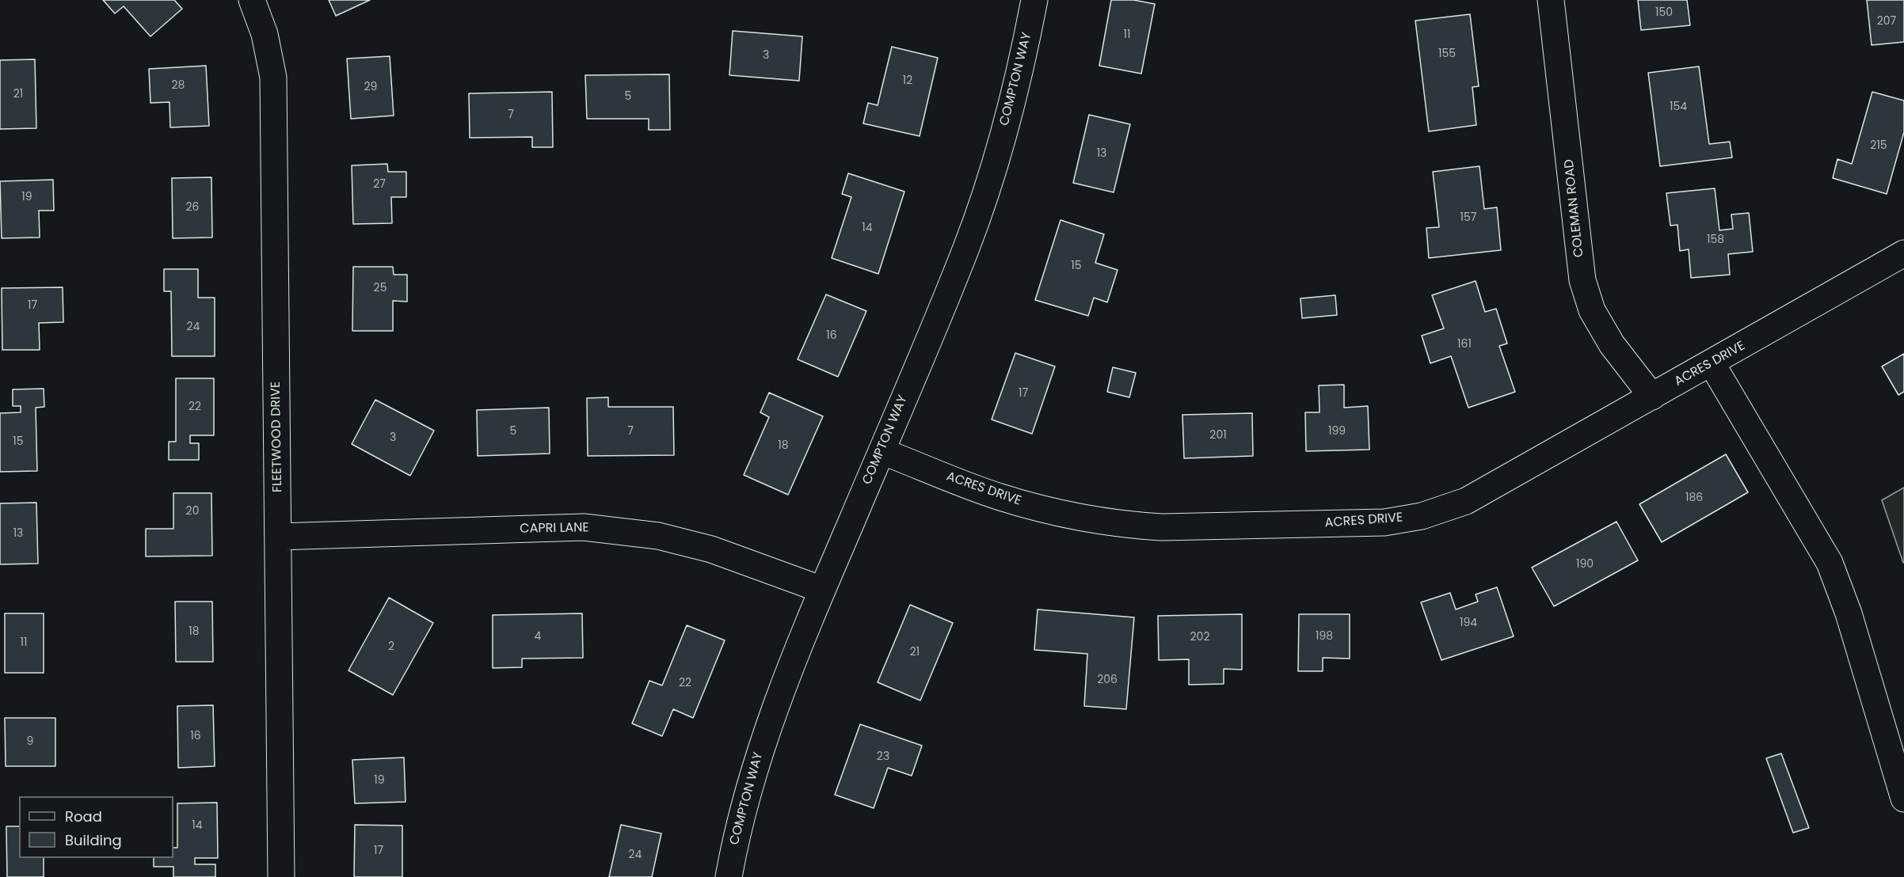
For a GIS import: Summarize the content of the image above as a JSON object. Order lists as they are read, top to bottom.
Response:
{
  "streets": {
    "street": [
      "COMPTON WAY",
      "COLEMAN ROAD",
      "ACRES DRIVE",
      "FLEETWOOD DRIVE",
      "CAPRI LANE"
    ]
  },
  "crossings": [
    ["COMPTON WAY", "ACRES DRIVE"],
    ["COMPTON WAY", "CAPRI LANE"],
    ["COLEMAN ROAD", "ACRES DRIVE"],
    ["FLEETWOOD DRIVE", "CAPRI LANE"]
  ],
  "house_numbers": [
    "150",
    "207",
    "11",
    "155",
    "3",
    "12",
    "28",
    "29",
    "21",
    "5",
    "154",
    "7",
    "215",
    "13",
    "27",
    "19",
    "26",
    "157",
    "14",
    "158",
    "15",
    "25",
    "17",
    "24",
    "16",
    "161",
    "17",
    "22",
    "5",
    "7",
    "199",
    "201",
    "3",
    "15",
    "18",
    "186",
    "20",
    "13",
    "190",
    "194",
    "18",
    "4",
    "198",
    "202",
    "11",
    "2",
    "21",
    "206",
    "22",
    "16",
    "9",
    "23",
    "19",
    "14",
    "17",
    "24"
  ],
  "legend": ["Road", "Building"]
}
